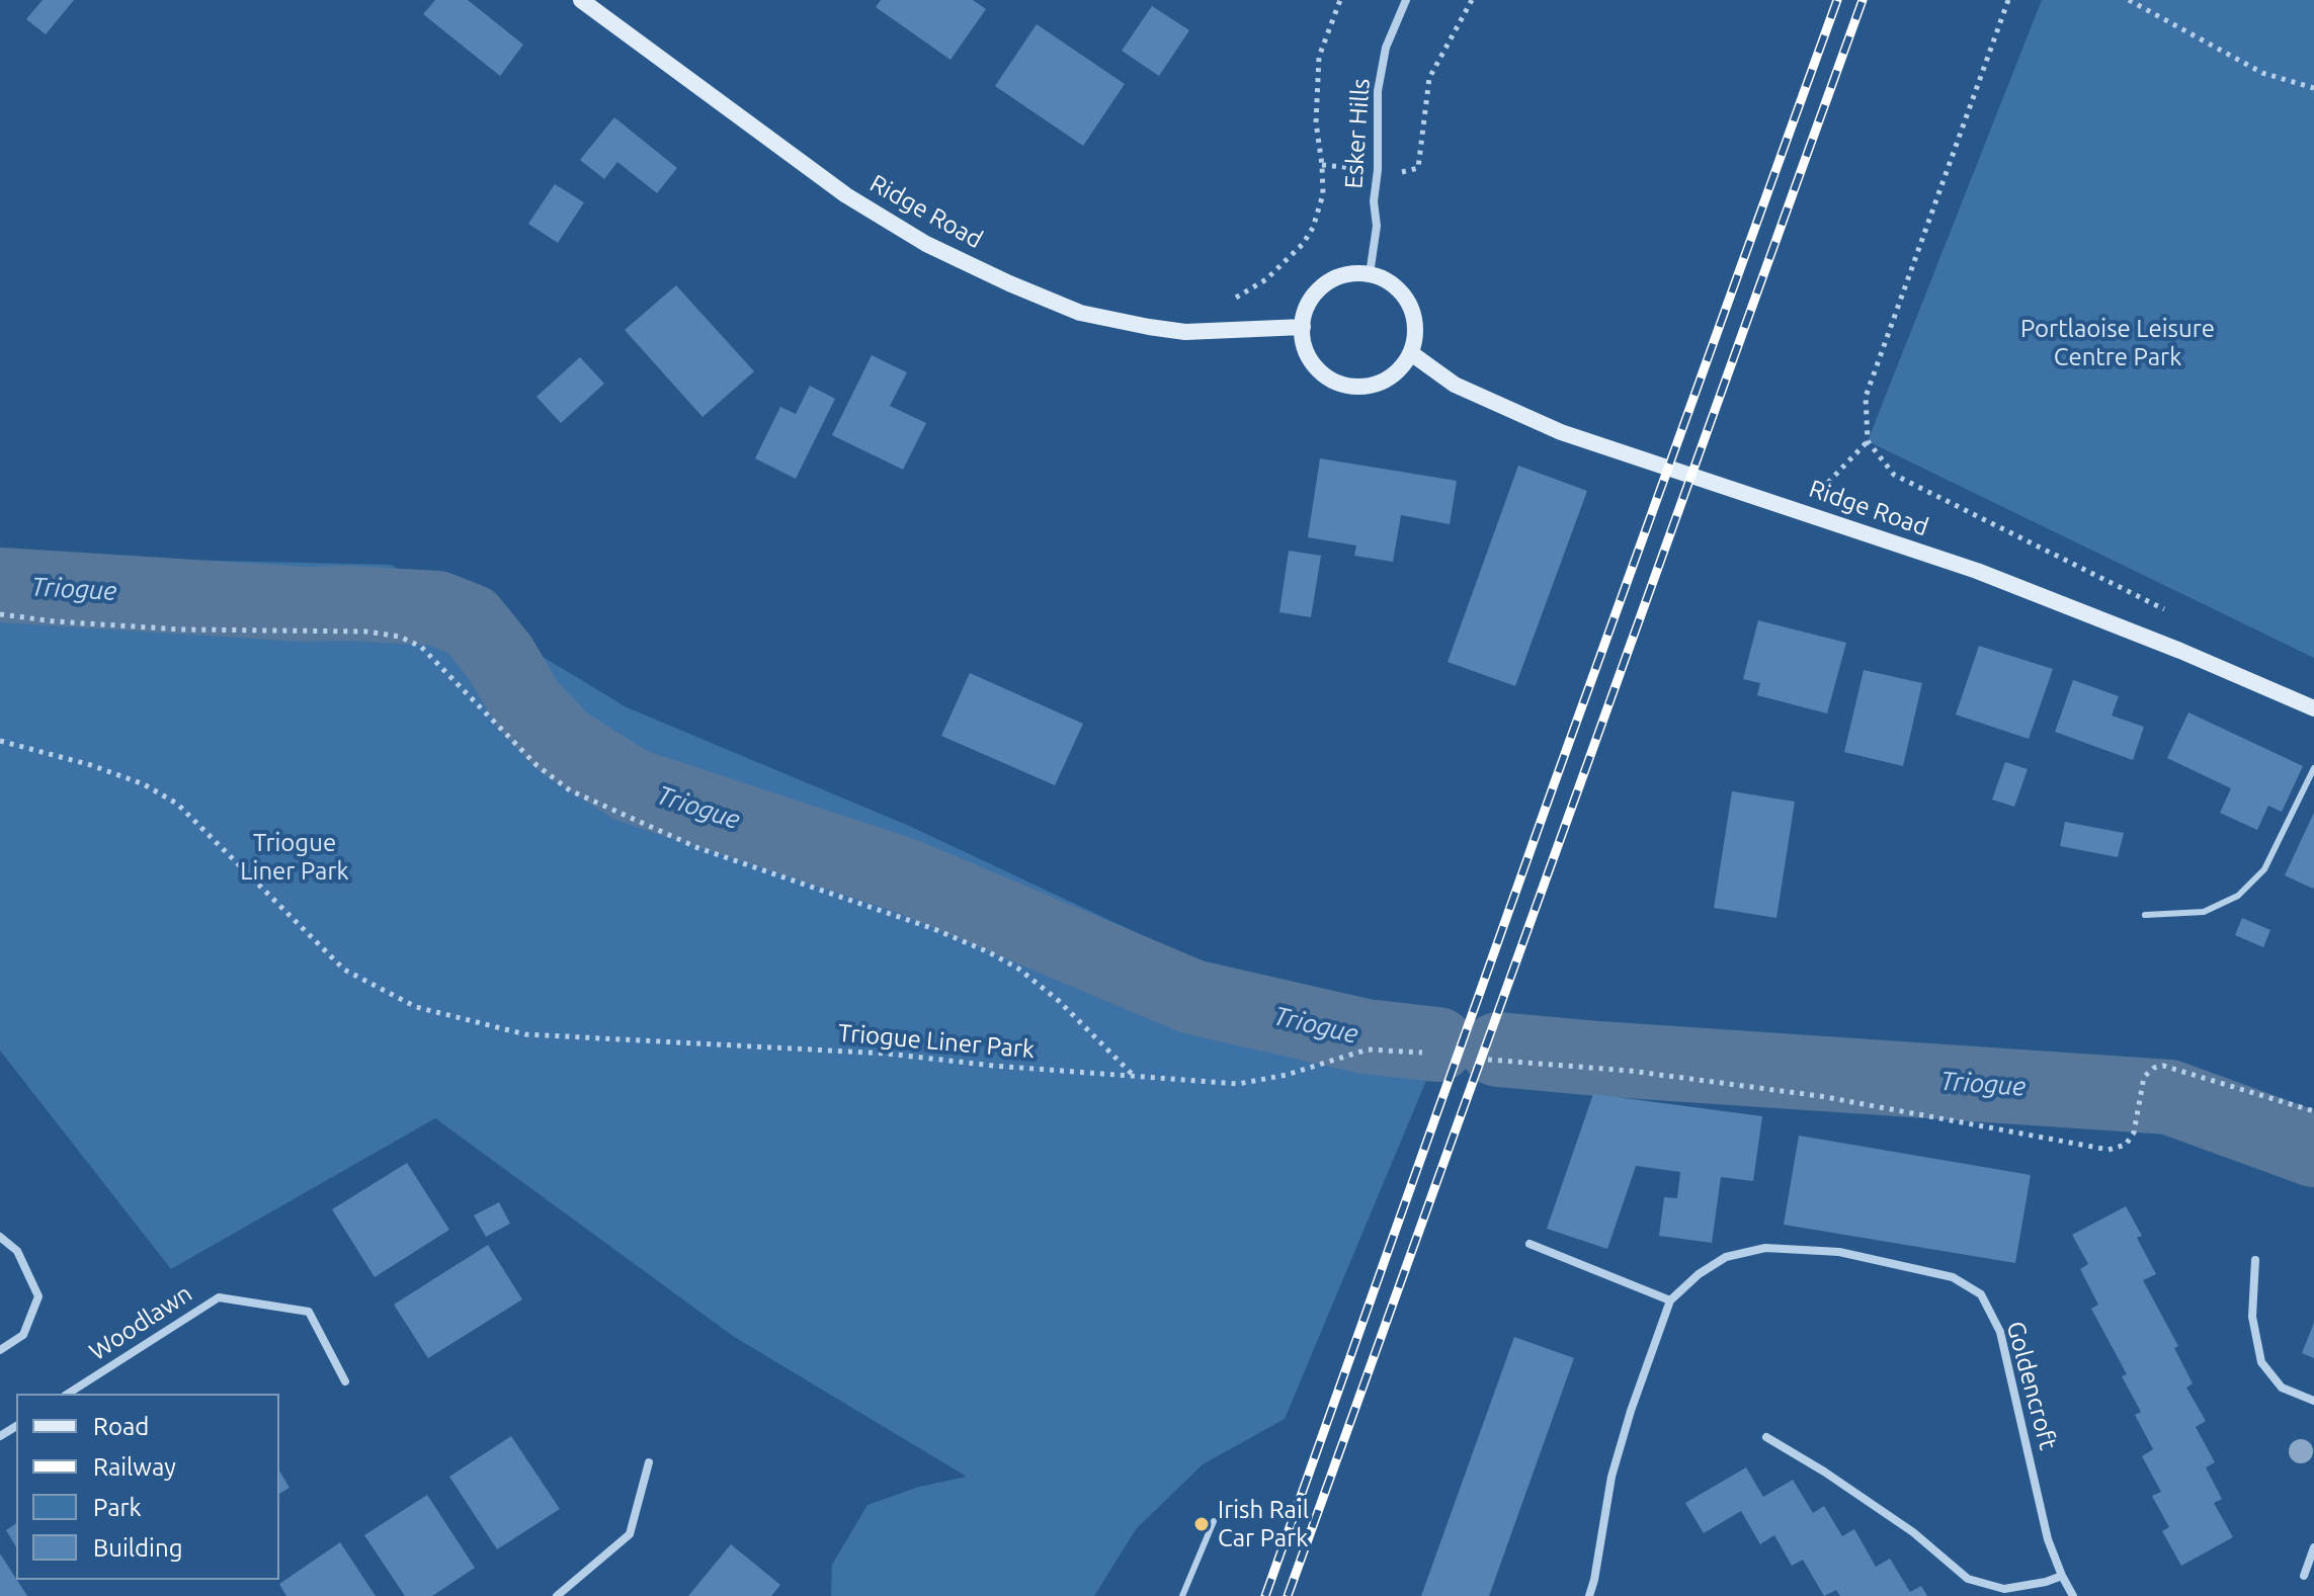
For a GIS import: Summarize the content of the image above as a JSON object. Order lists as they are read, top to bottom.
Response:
{
  "streets": {
    "street": [
      "Esker Hills",
      "Ridge Road",
      "Woodlawn",
      "Goldencroft"
    ],
    "path": ["Triogue Liner Park"]
  },
  "crossings": [
    ["Esker Hills", "Ridge Road"]
  ],
  "water": ["Triogue"],
  "parks": ["Portlaoise Leisure Centre Park", "Triogue Liner Park"],
  "places": ["Irish Rail Car Park"],
  "legend": [
    "Road",
    "Railway",
    "Park",
    "Building"
  ]
}
